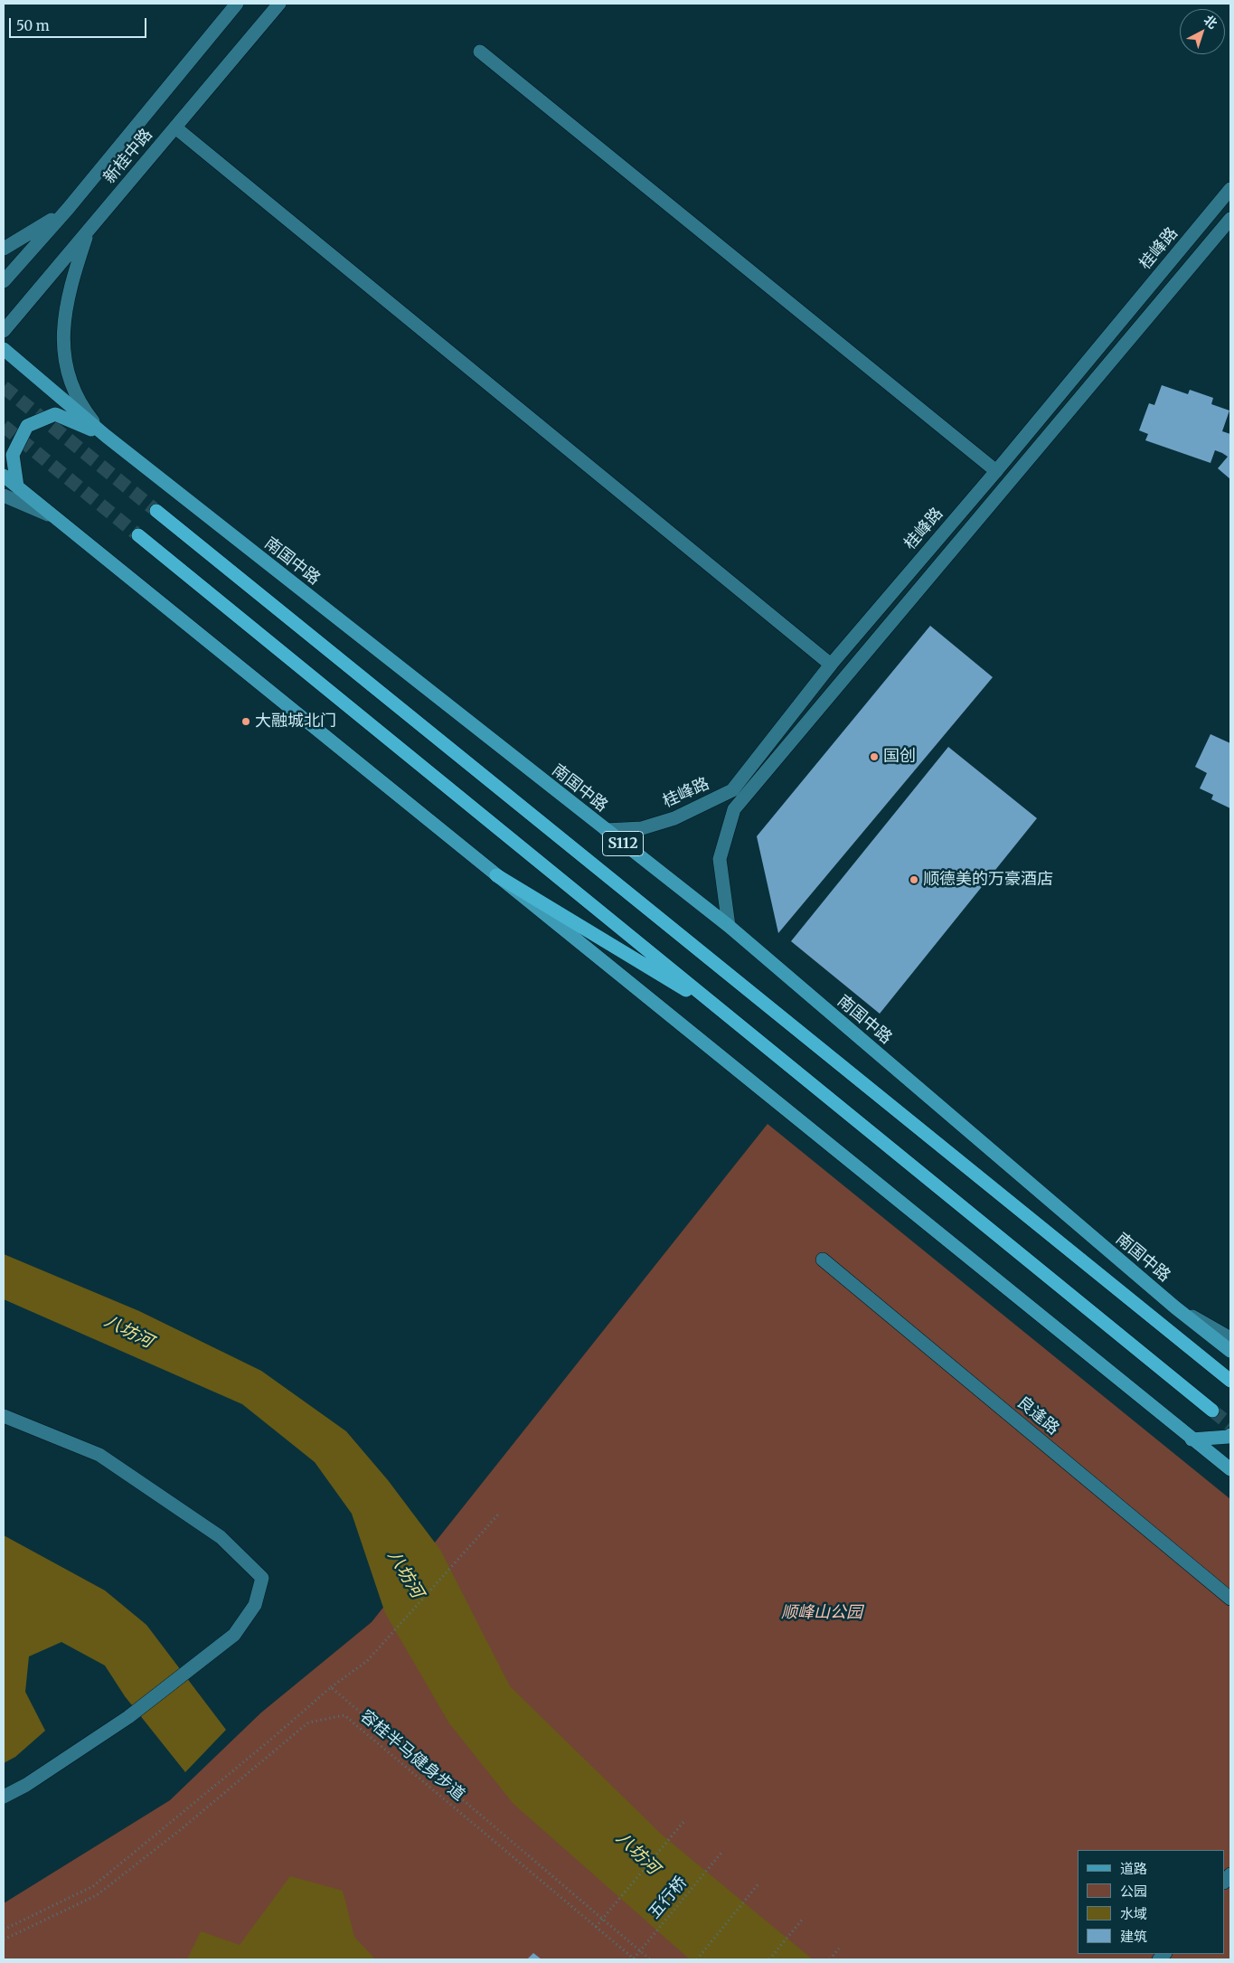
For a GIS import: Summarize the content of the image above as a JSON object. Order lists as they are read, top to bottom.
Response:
{
  "streets": {
    "highway": ["S112"],
    "main road": ["南国中路"],
    "street": ["新桂中路", "桂峰路", "良逢路"],
    "path": ["容桂半马健身步道", "五行桥"]
  },
  "crossings": [
    ["桂峰路", "南国中路"],
    ["容桂半马健身步道", "五行桥"]
  ],
  "water": ["八坊河"],
  "parks": ["顺峰山公园"],
  "places": ["大融城北门", "国创", "顺德美的万豪酒店"],
  "legend": [
    "道路",
    "公园",
    "水域",
    "建筑"
  ],
  "scale_bar": "50 m",
  "north": "top right"
}
